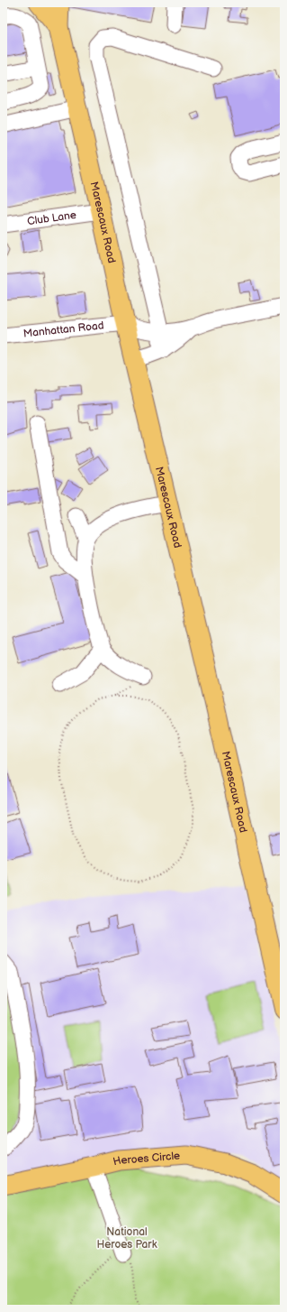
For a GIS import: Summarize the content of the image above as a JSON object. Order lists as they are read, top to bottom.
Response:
{
  "streets": {
    "main road": ["Marescaux Road", "Heroes Circle"],
    "street": ["Club Lane", "Manhattan Road"]
  },
  "crossings": [
    ["Club Lane", "Marescaux Road"],
    ["Marescaux Road", "Manhattan Road"]
  ],
  "parks": ["National Heroes Park"]
}
